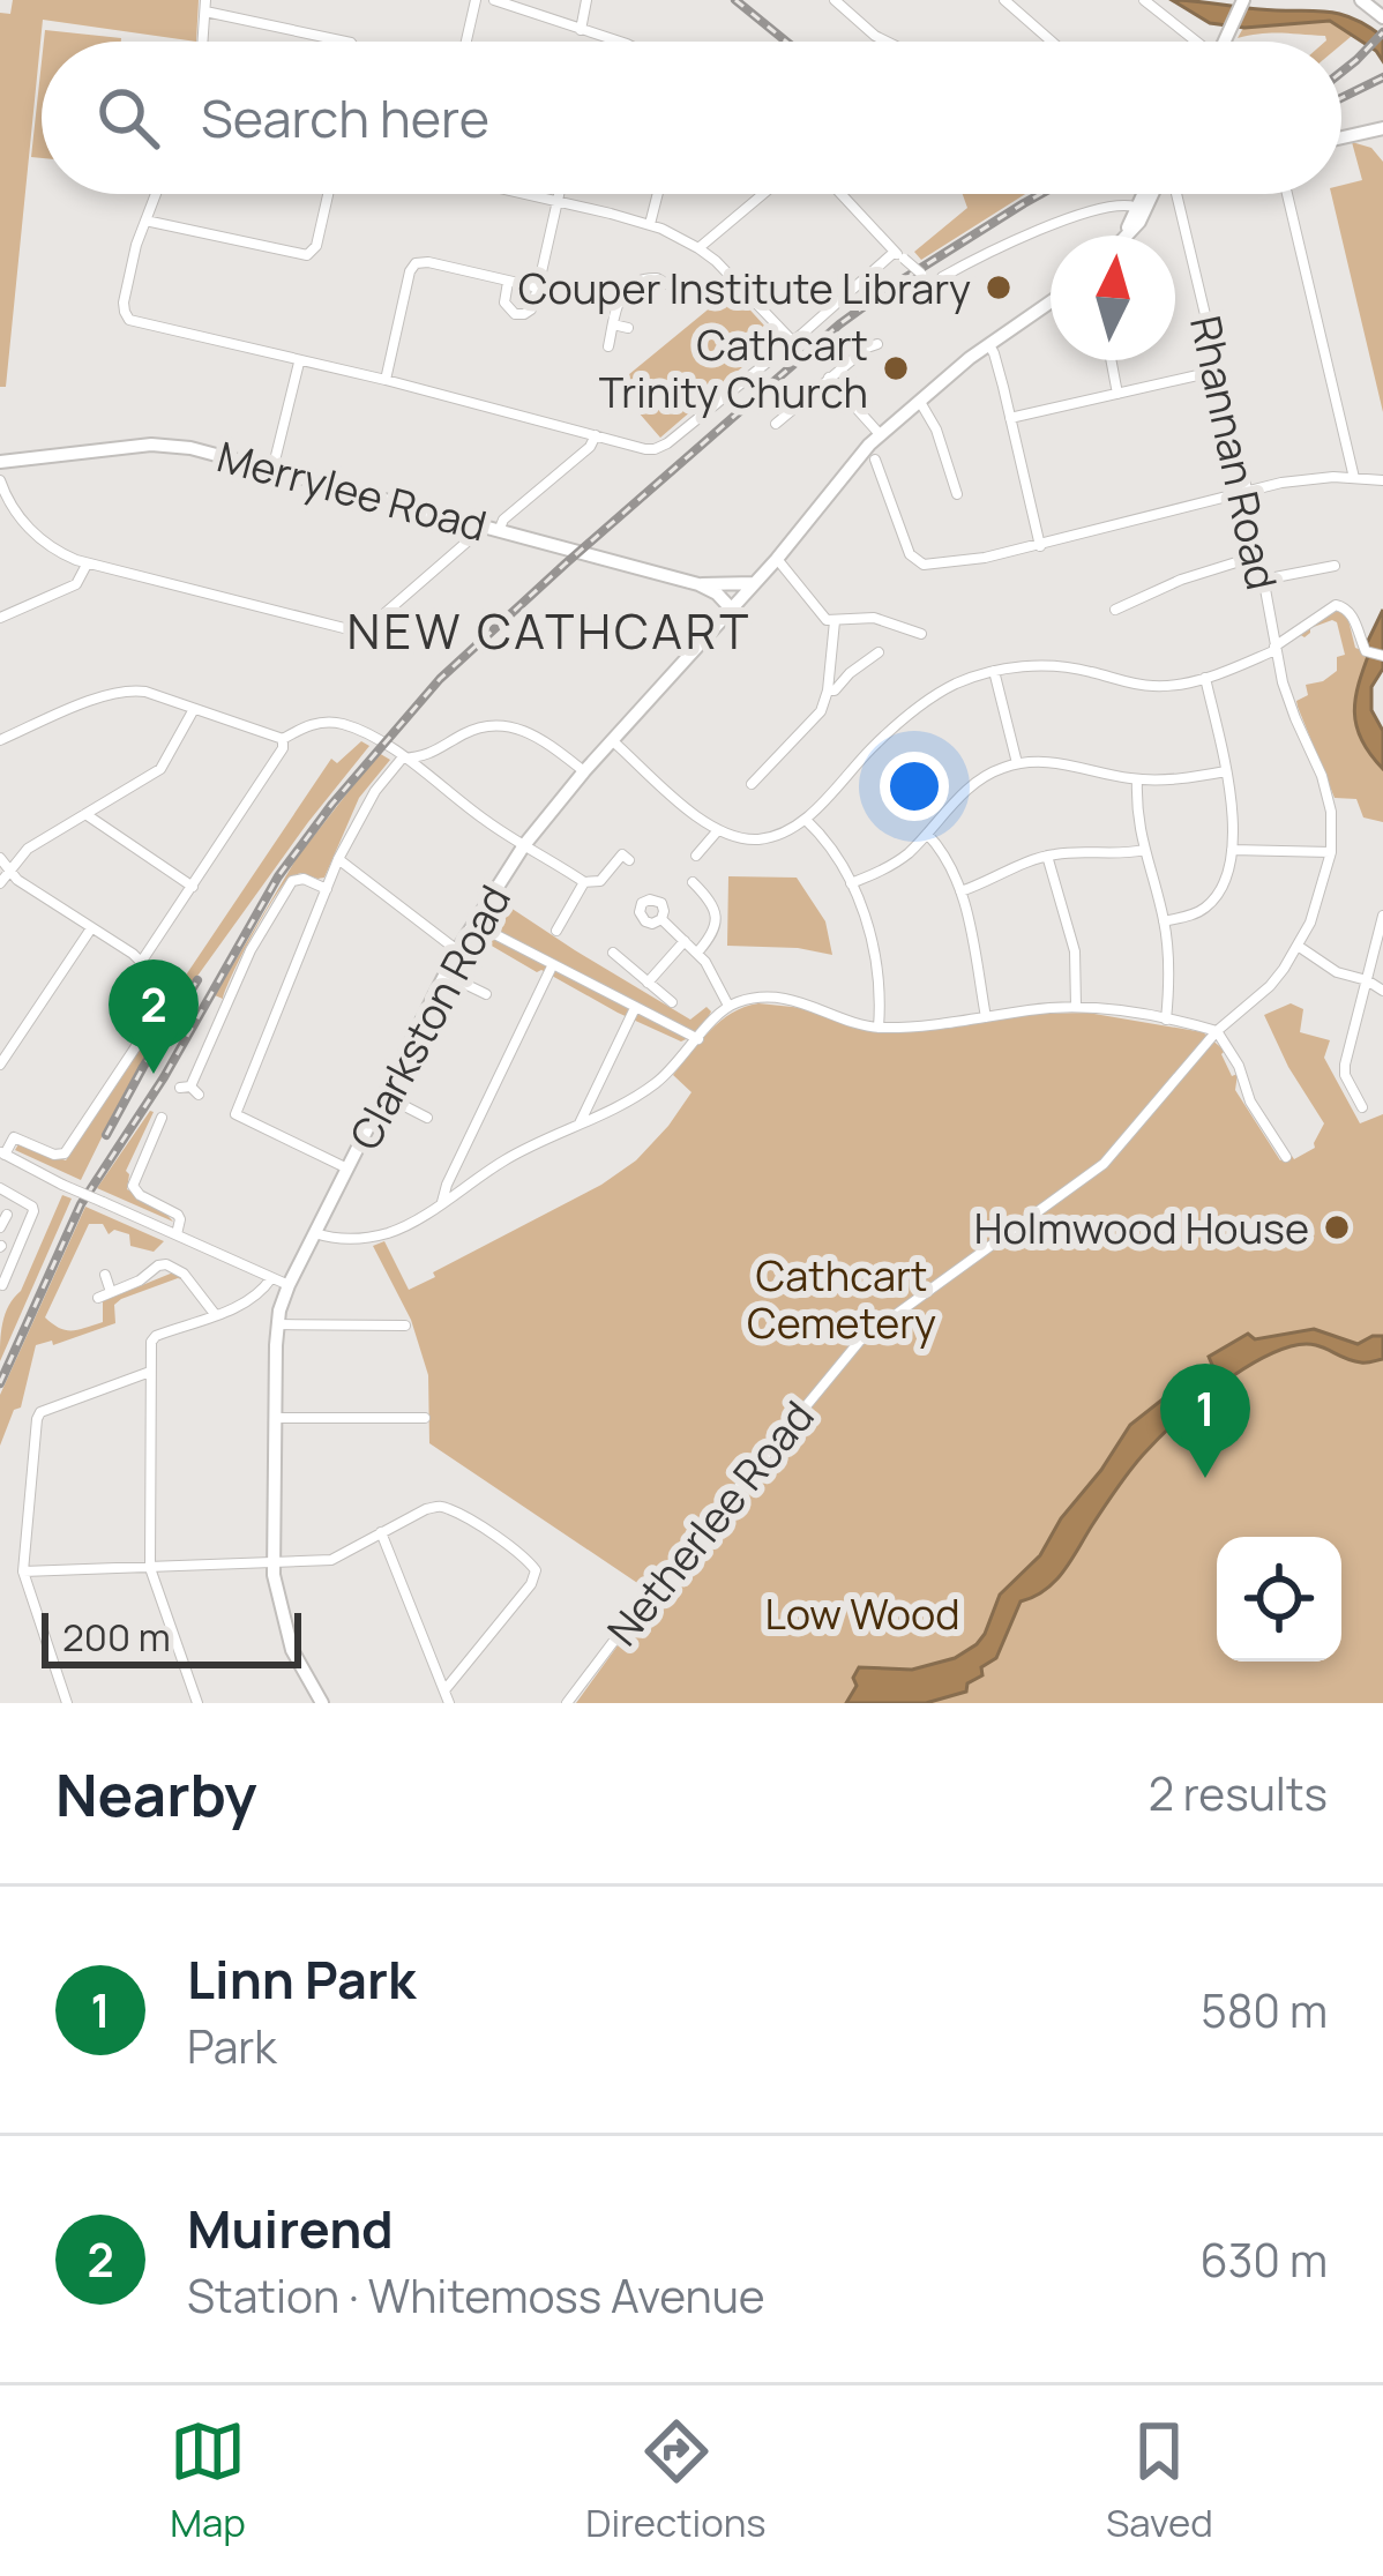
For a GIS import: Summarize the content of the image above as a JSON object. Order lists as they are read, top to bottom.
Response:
{
  "streets": {
    "main road": ["Merrylee Road", "Clarkston Road"],
    "street": ["Rhannan Road", "Netherlee Road"]
  },
  "crossings": [
    ["Rhannan Road", "Netherlee Road"],
    ["Merrylee Road", "Clarkston Road"]
  ],
  "districts": ["NEW CATHCART"],
  "parks": ["Cathcart Cemetery", "Low Wood"],
  "places": ["Couper Institute Library", "Cathcart Trinity Church", "Holmwood House"],
  "scale_bar": "200 m",
  "north": "top",
  "page": {
    "search": "Search here",
    "pins": ["2", "1"],
    "scale": "200 m",
    "heading": ["Nearby", "2 results"],
    "list": [
      {
        "mark": "1",
        "name": "Linn Park",
        "note": "Park",
        "value": "580 m"
      },
      {
        "mark": "2",
        "name": "Muirend",
        "note": "Station · Whitemoss Avenue",
        "value": "630 m"
      }
    ],
    "nav": ["Map", "Directions", "Saved"]
  }
}
